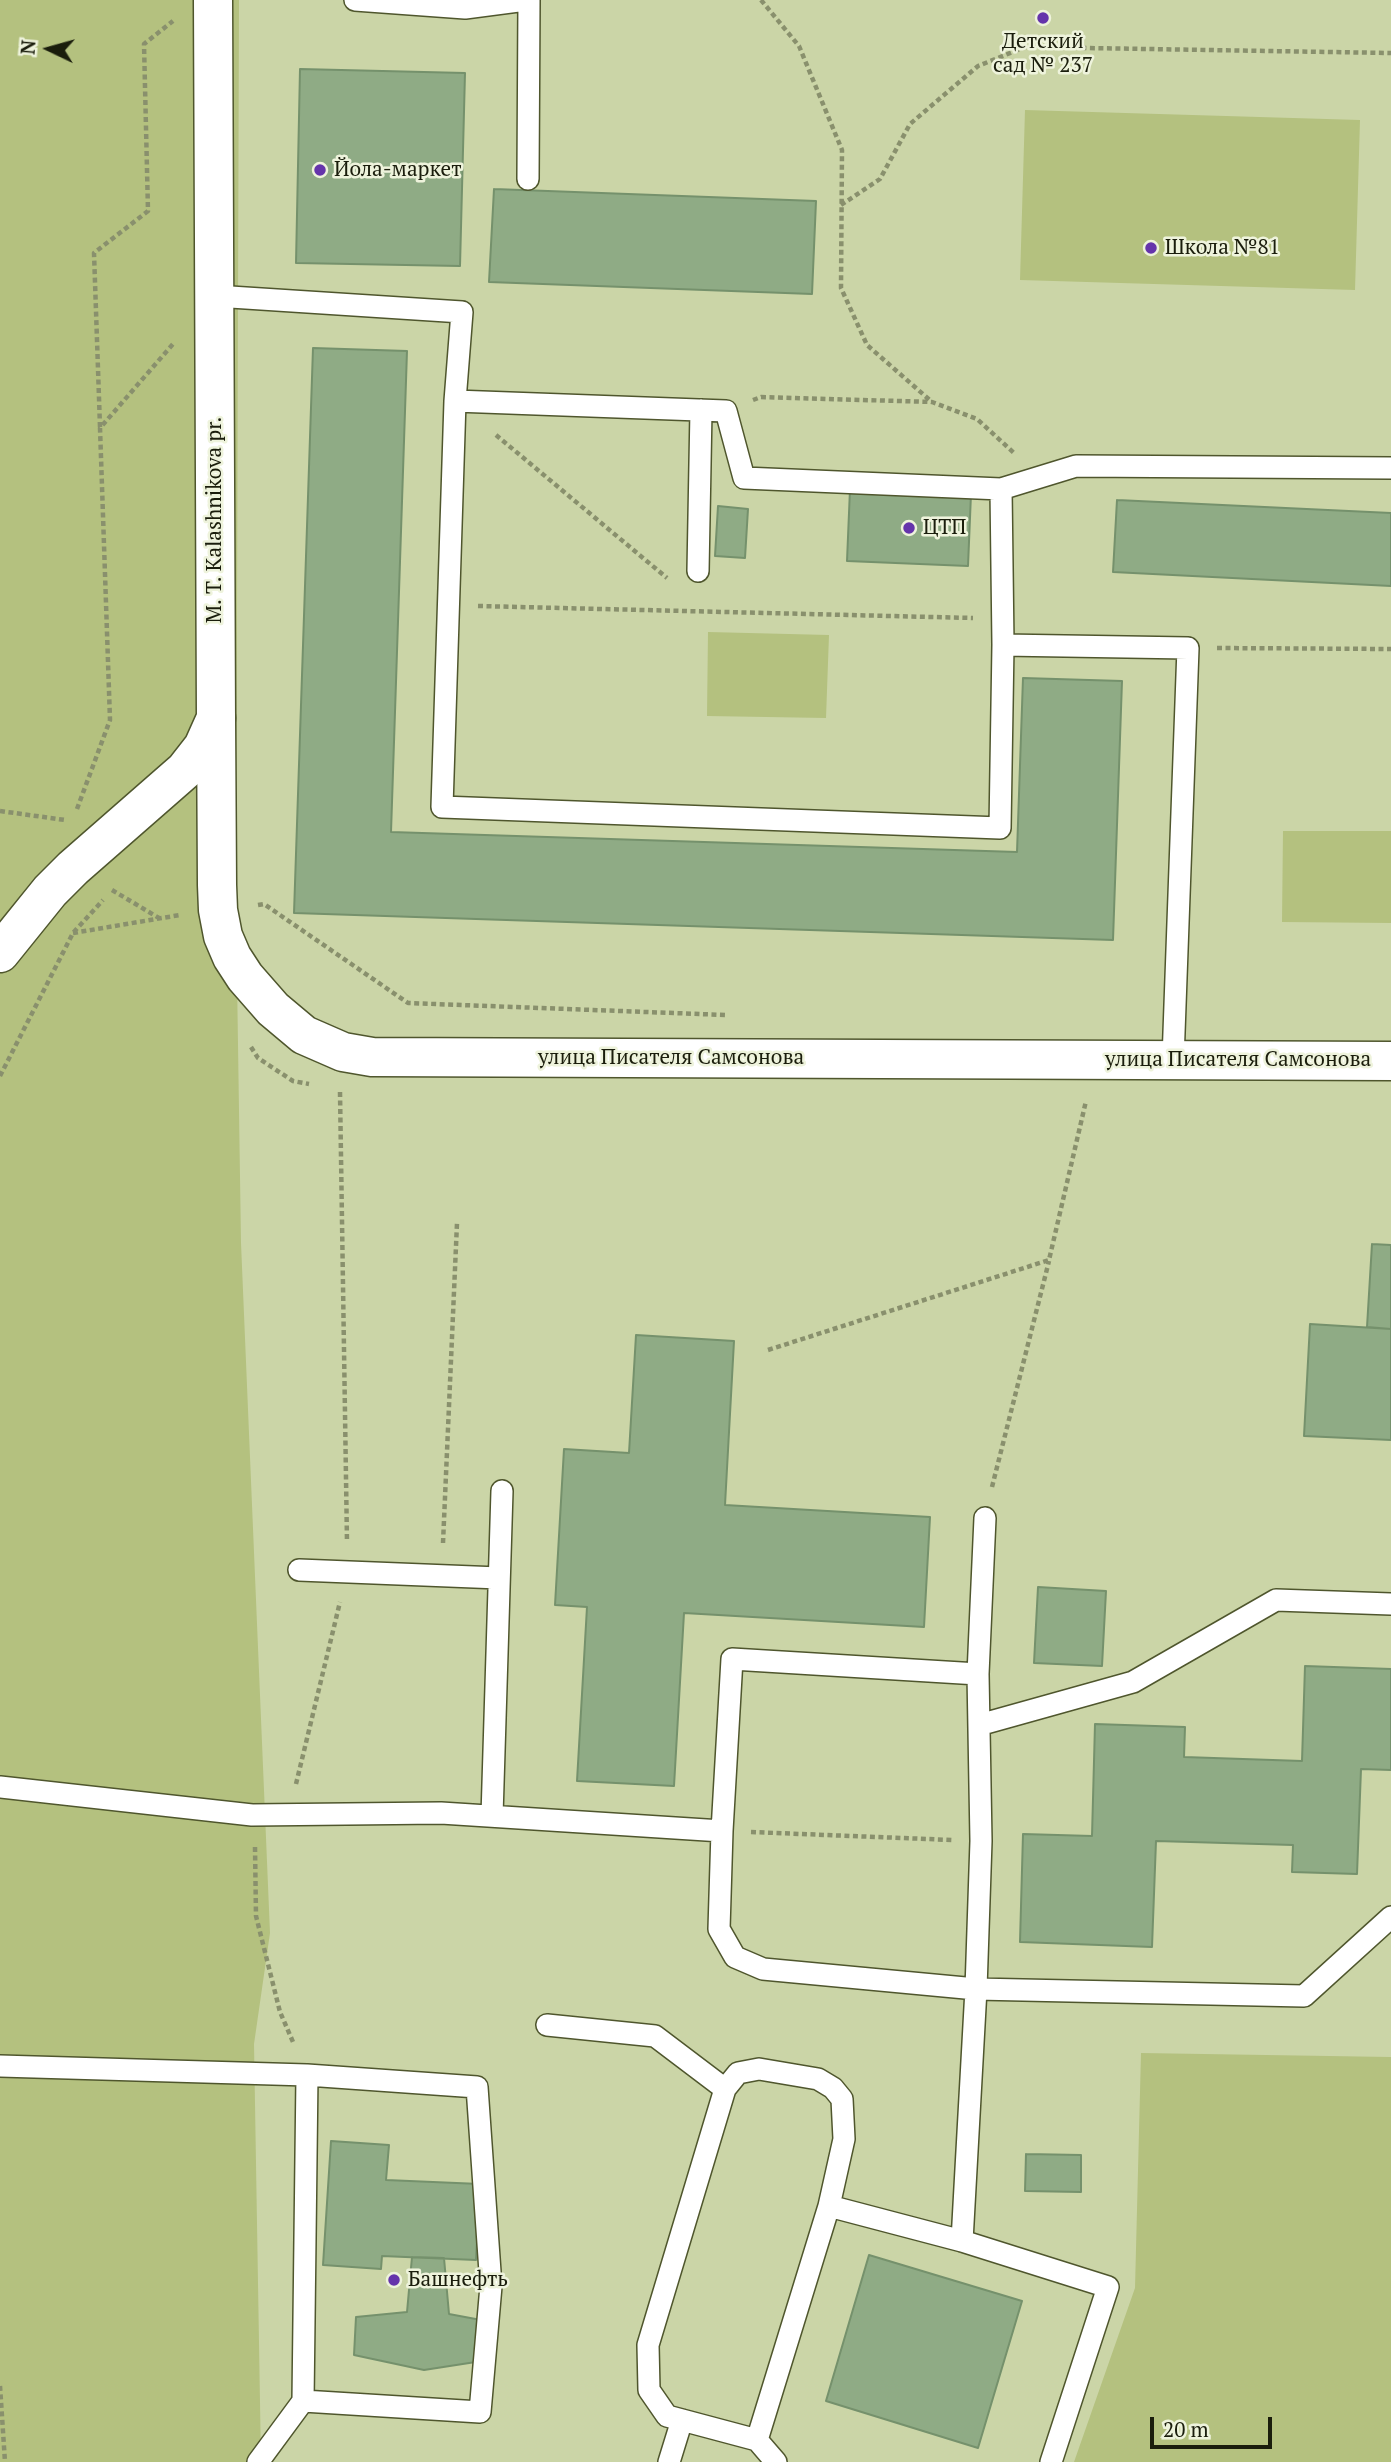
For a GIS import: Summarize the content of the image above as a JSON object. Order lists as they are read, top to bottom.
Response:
{
  "streets": {
    "street": ["M. T. Kalashnikova pr.", "улица Писателя Самсонова"]
  },
  "crossings": [
    ["M. T. Kalashnikova pr.", "улица Писателя Самсонова"]
  ],
  "places": [
    "Детский сад № 237",
    "Йола-маркет",
    "Школа №81",
    "ЦТП",
    "Башнефть"
  ],
  "scale_bar": "20 m",
  "north": "left"
}
